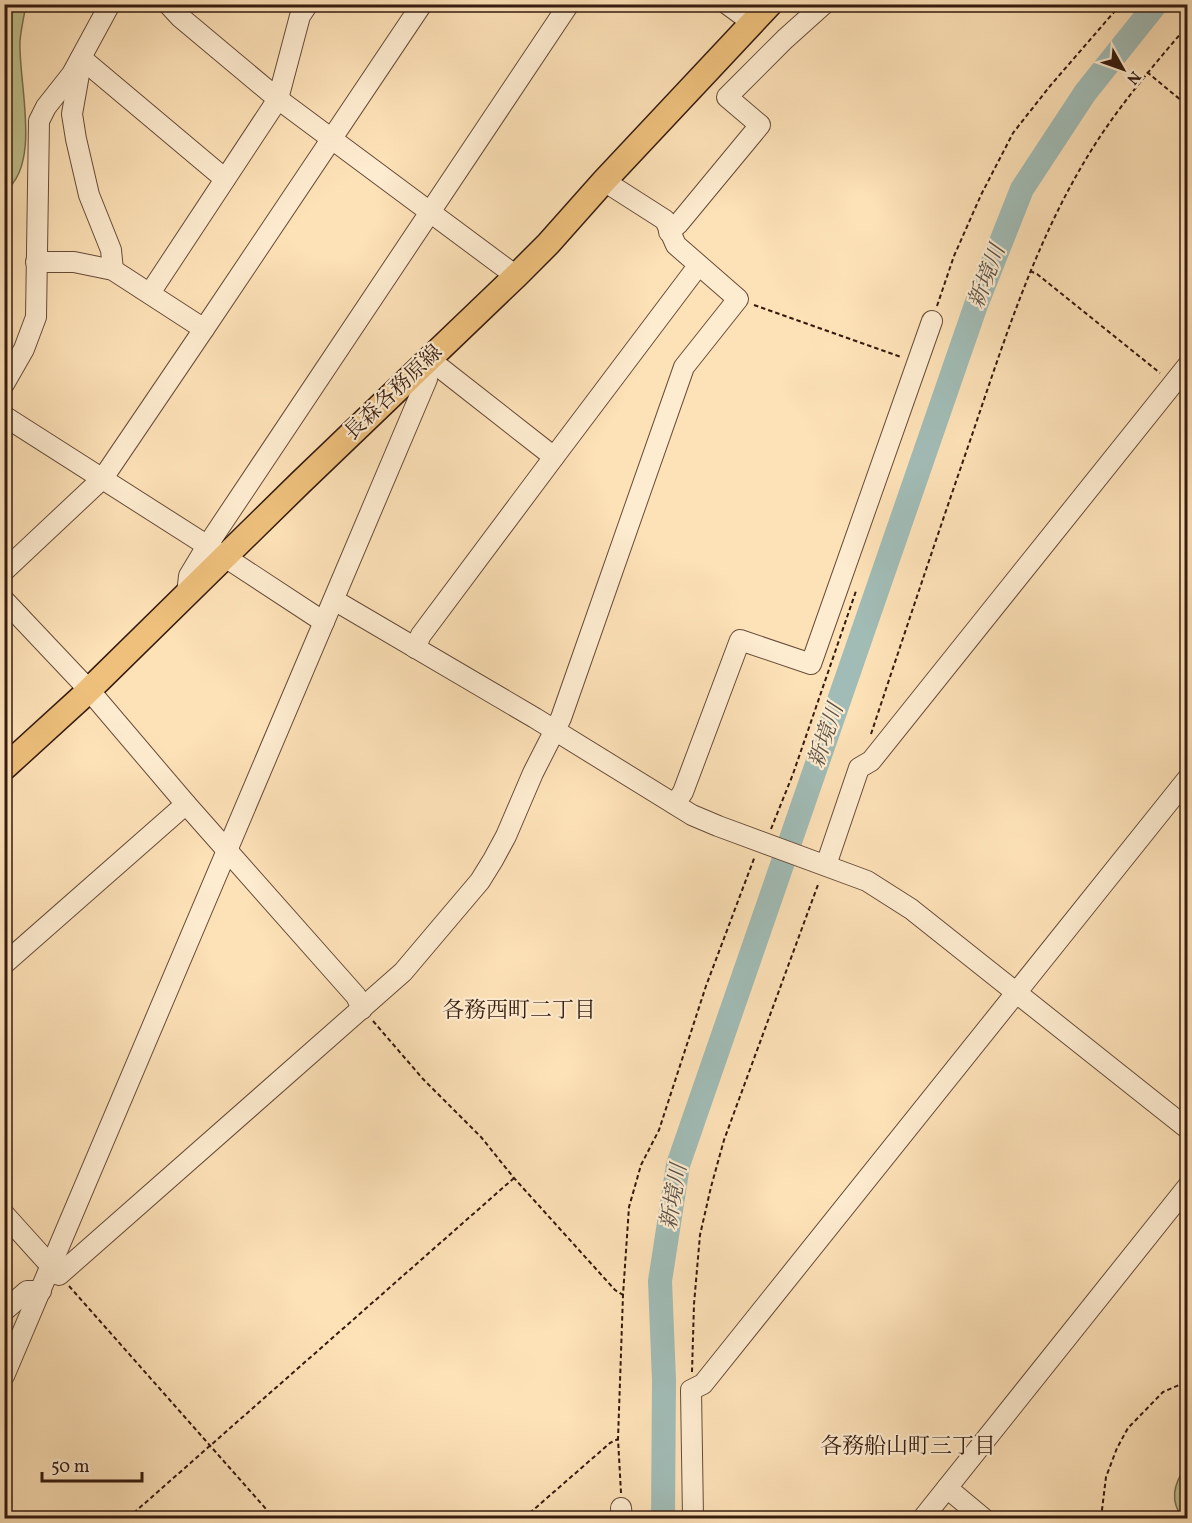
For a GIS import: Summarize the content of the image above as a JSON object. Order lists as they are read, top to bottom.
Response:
{
  "streets": {
    "main road": ["長森各務原線"]
  },
  "districts": ["各務西町二丁目", "各務船山町三丁目"],
  "water": ["新境川"],
  "scale_bar": "50 m",
  "north": "bottom right"
}
